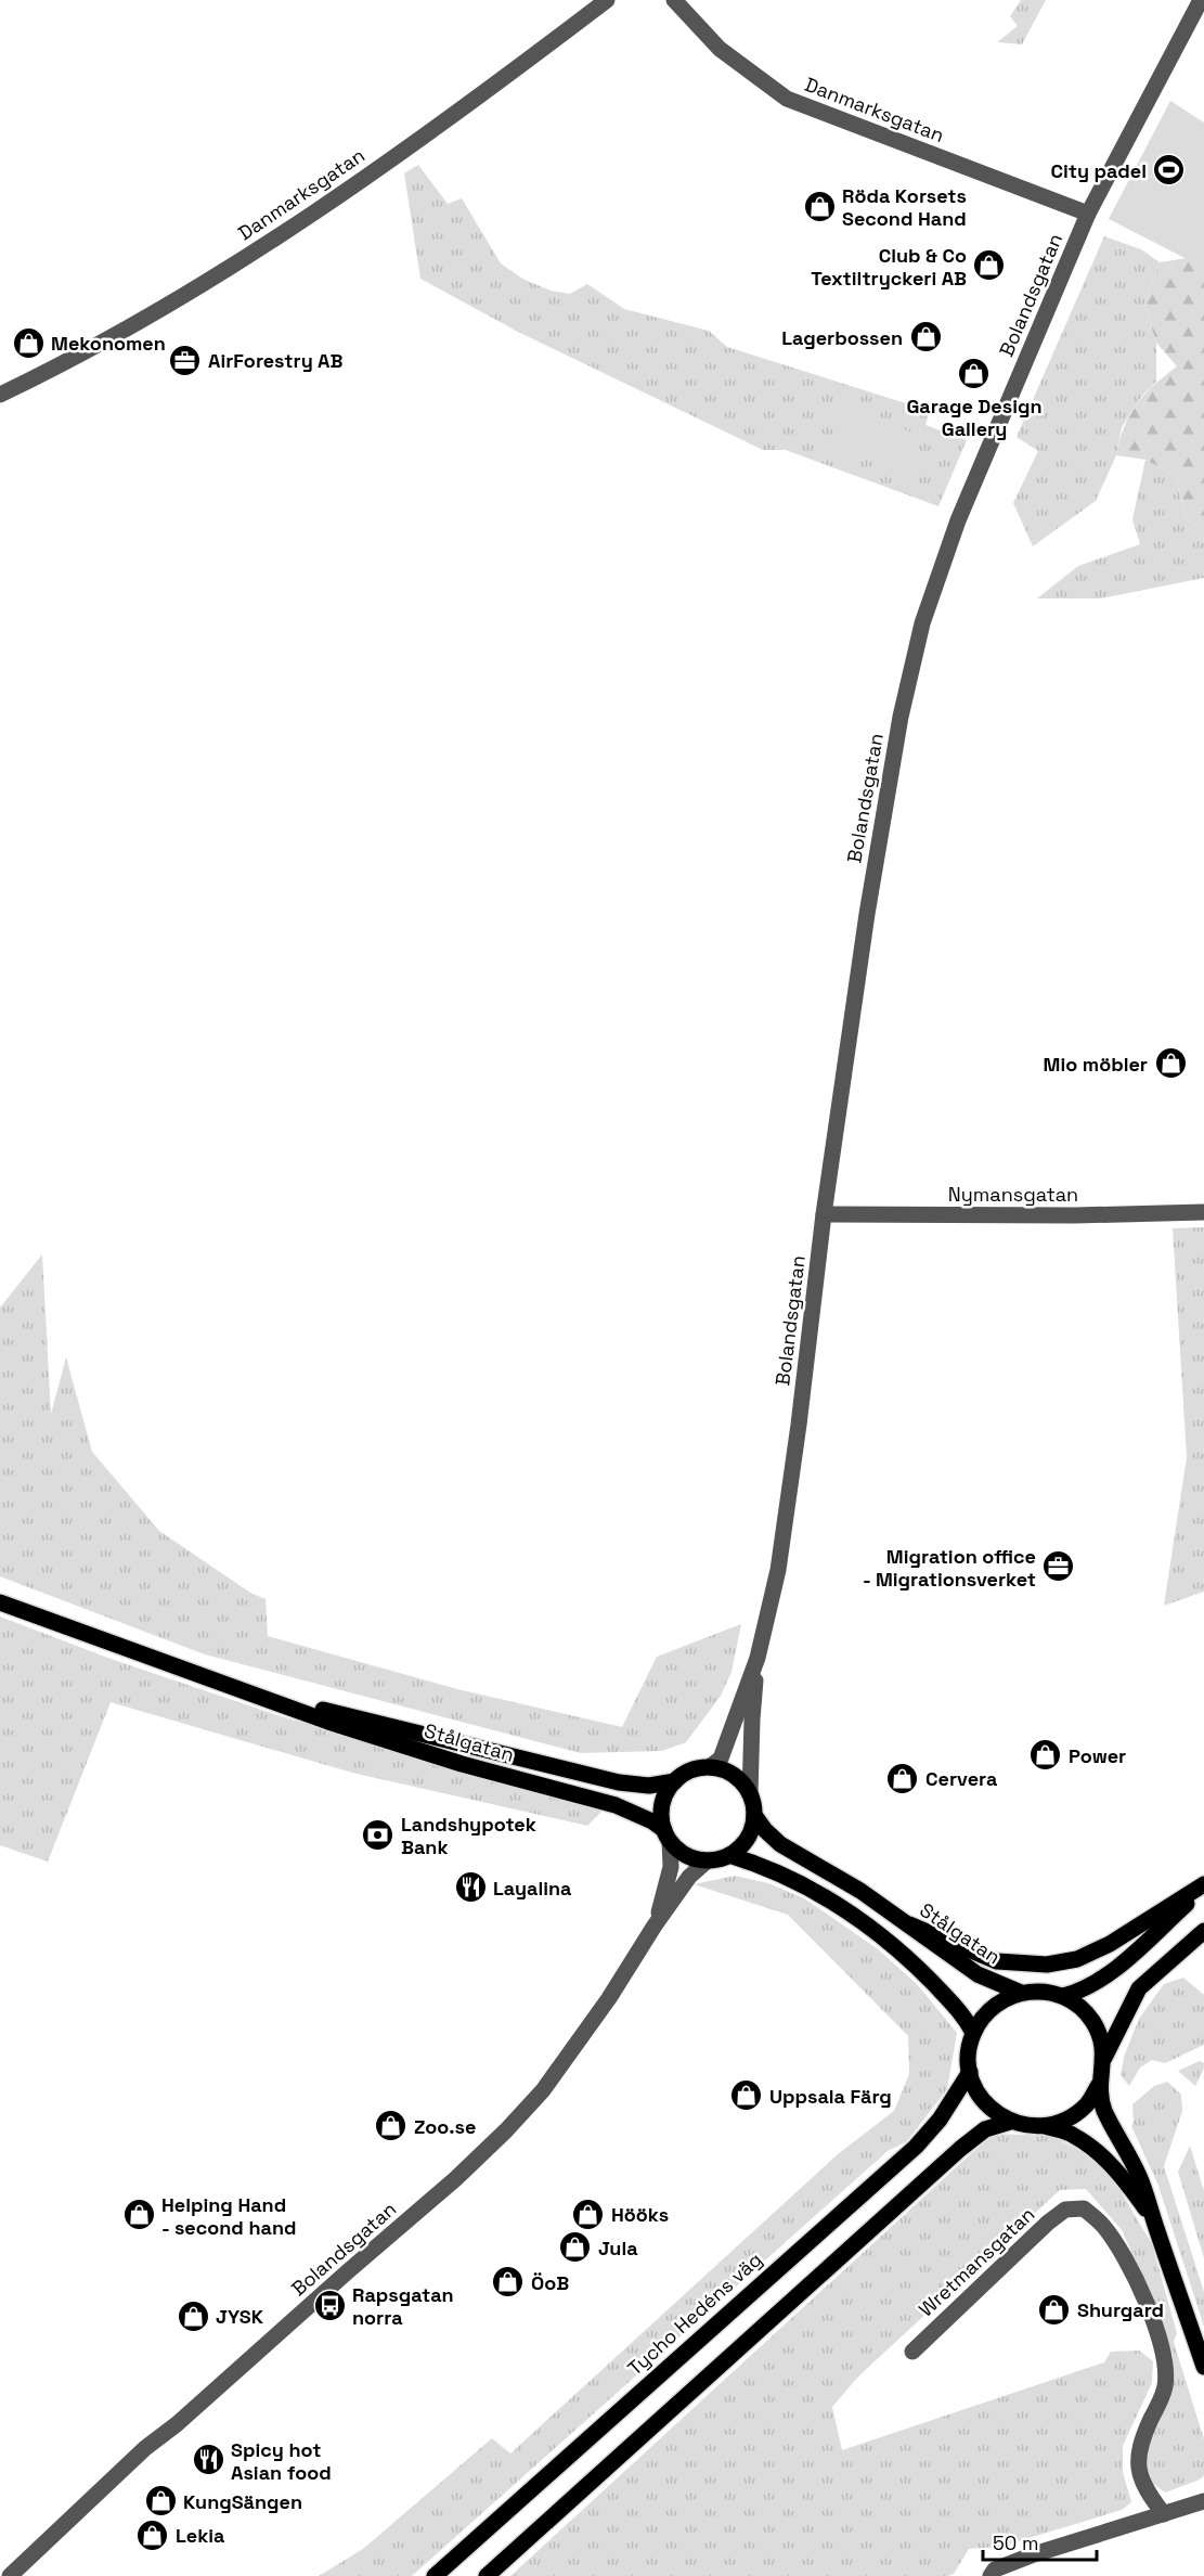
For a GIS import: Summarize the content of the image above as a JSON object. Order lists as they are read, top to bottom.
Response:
{
  "streets": {
    "main road": ["Stålgatan", "Tycho Hedéns väg"],
    "street": [
      "Danmarksgatan",
      "Bolandsgatan",
      "Nymansgatan",
      "Wretmansgatan"
    ]
  },
  "crossings": [
    ["Danmarksgatan", "Bolandsgatan"],
    ["Bolandsgatan", "Nymansgatan"],
    ["Bolandsgatan", "Stålgatan"],
    ["Stålgatan", "Tycho Hedéns väg"]
  ],
  "places": {
    "sports": ["City padel"],
    "shop": [
      "Röda Korsets Second Hand",
      "Club & Co Textiltryckeri AB",
      "Lagerbossen",
      "Mekonomen",
      "Garage Design Gallery",
      "Mio möbler",
      "Power",
      "Cervera",
      "Uppsala Färg",
      "Zoo.se",
      "Hööks",
      "Helping Hand - second hand",
      "Jula",
      "ÖoB",
      "Shurgard",
      "JYSK",
      "KungSängen",
      "Lekia"
    ],
    "office": ["AirForestry AB", "Migration office - Migrationsverket"],
    "bank": ["Landshypotek Bank"],
    "restaurant": ["Layalina", "Spicy hot Asian food"],
    "bus stop": ["Rapsgatan norra"]
  },
  "scale_bar": "50 m"
}
